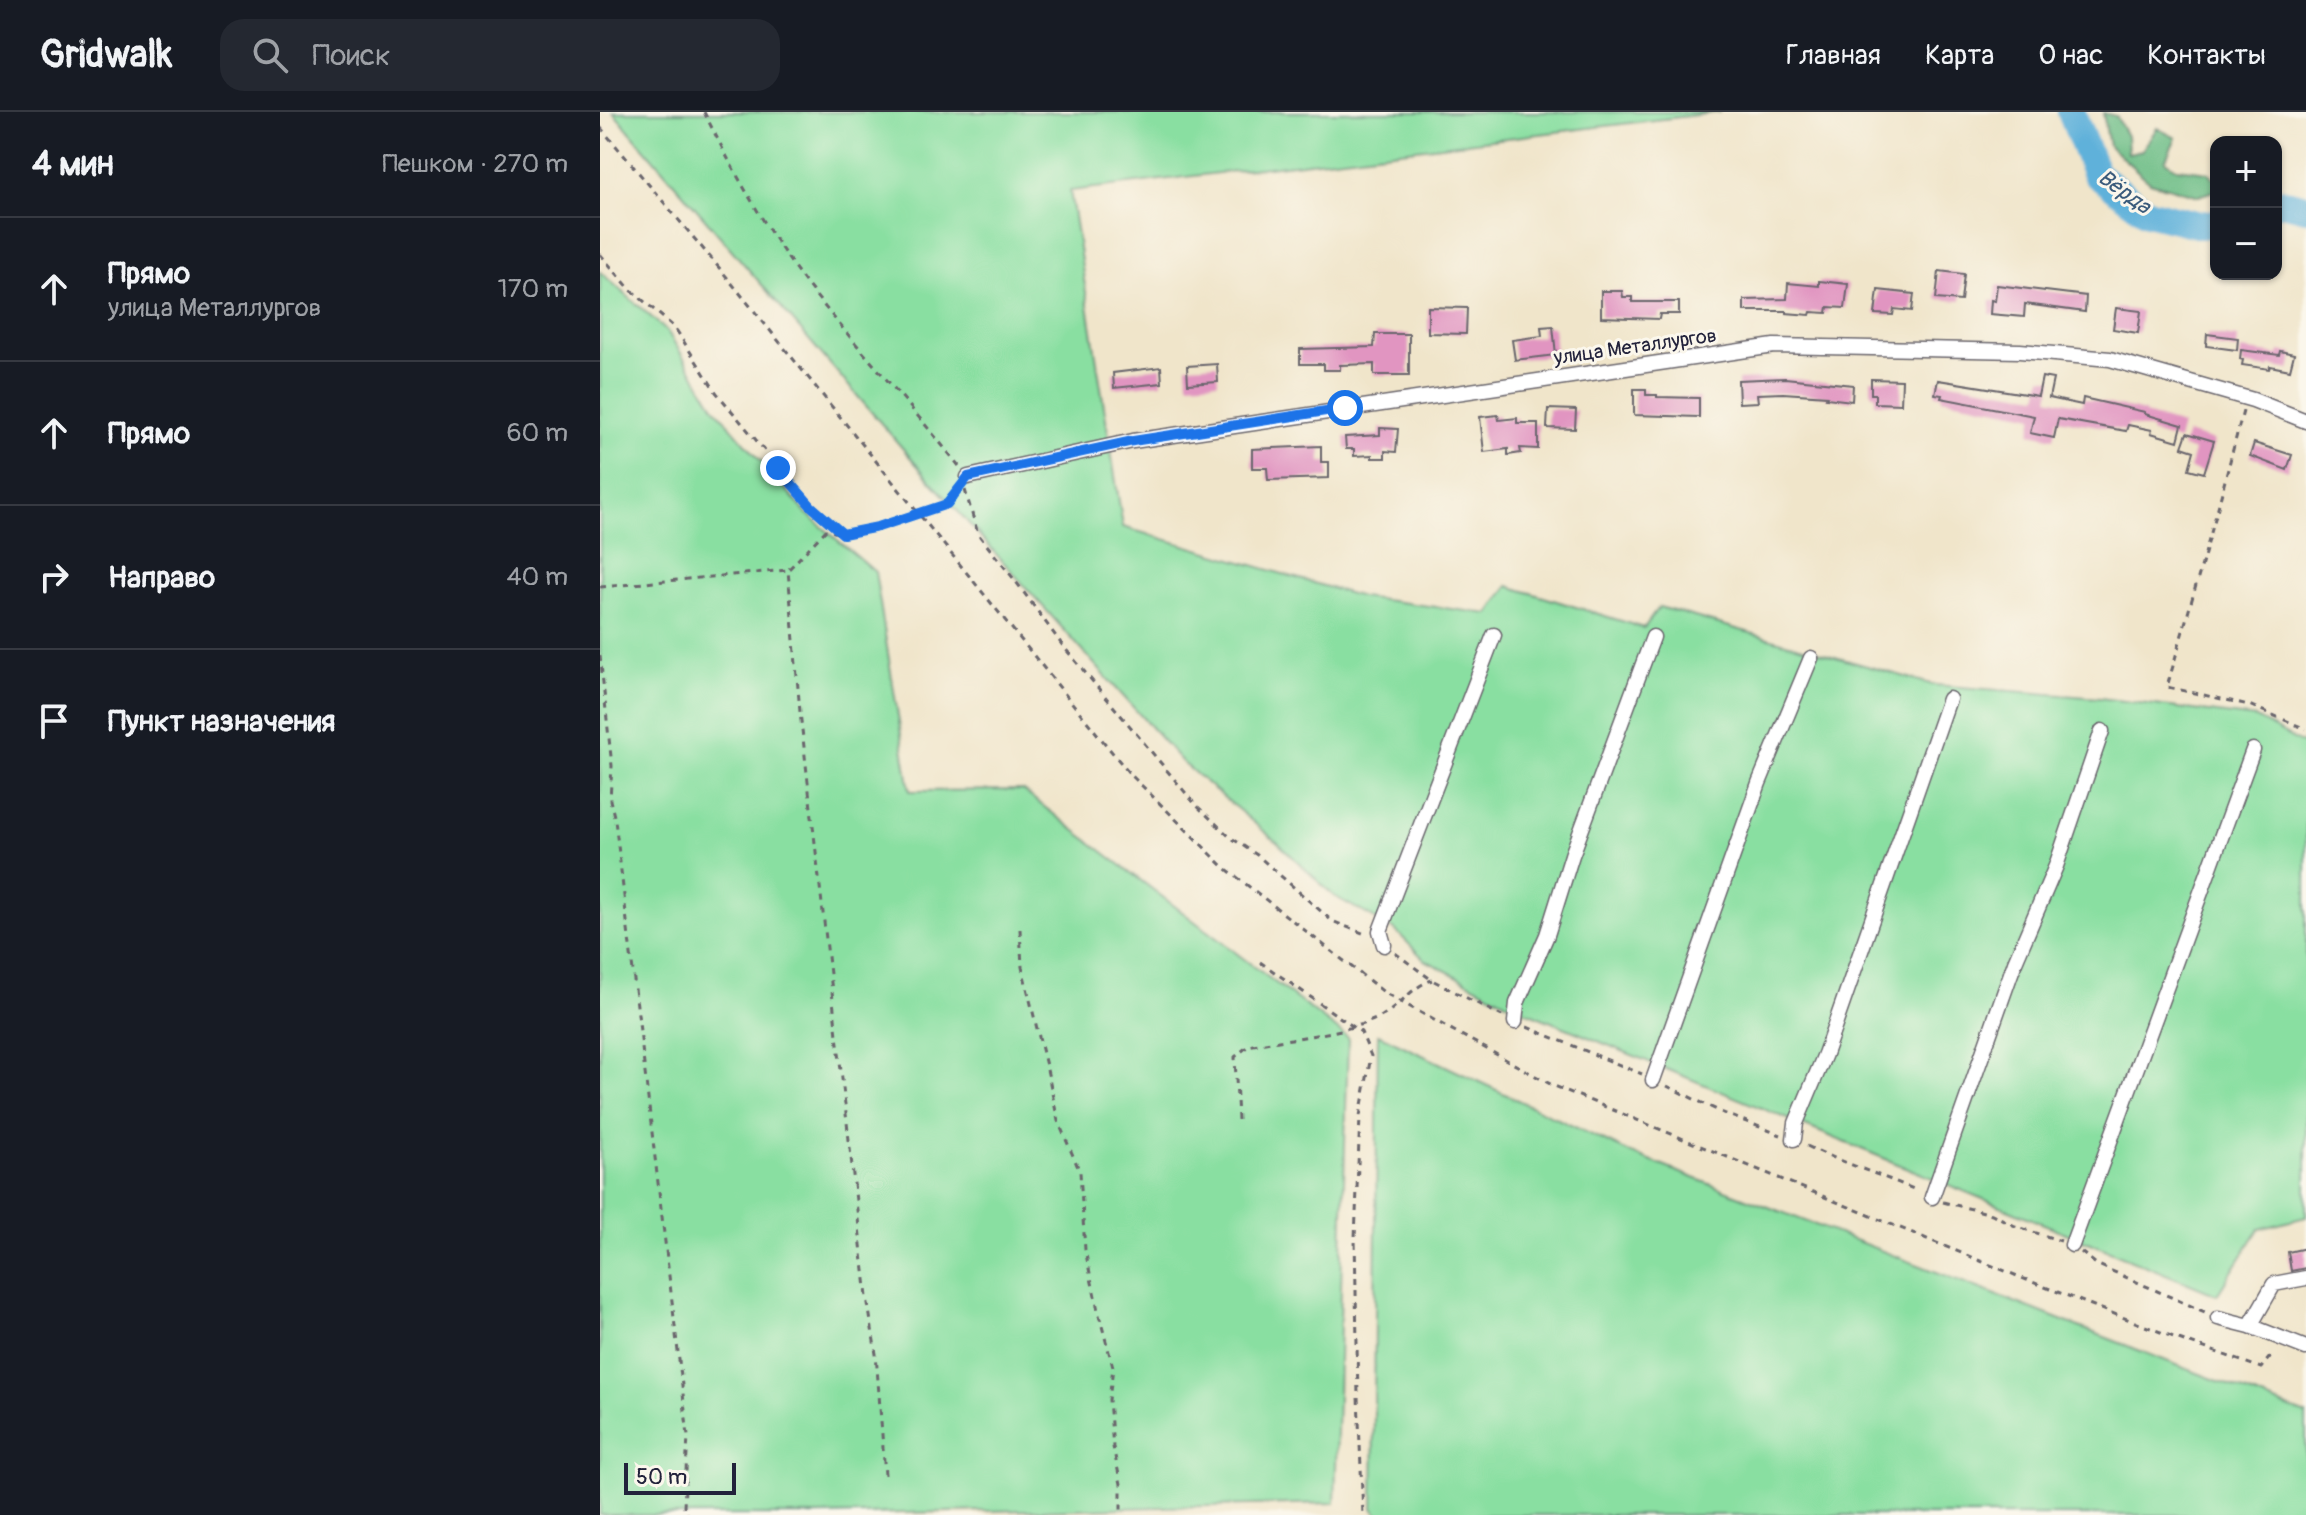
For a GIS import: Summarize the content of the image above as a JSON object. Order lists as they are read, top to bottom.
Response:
{
  "streets": {
    "street": ["улица Металлургов"]
  },
  "water": ["Вёрда"],
  "scale_bar": "50 m",
  "page": {
    "header": "Gridwalk",
    "search": "Поиск",
    "nav": [
      "Главная",
      "Карта",
      "О нас",
      "Контакты"
    ],
    "heading": ["4 мин", "Пешком · 270 m"],
    "map_buttons": ["+", "−"],
    "list": [
      ["Прямо", "улица Металлургов", "170 m"],
      ["Прямо", "60 m"],
      ["Направо", "40 m"],
      "Пункт назначения"
    ],
    "scale": "50 m"
  }
}
